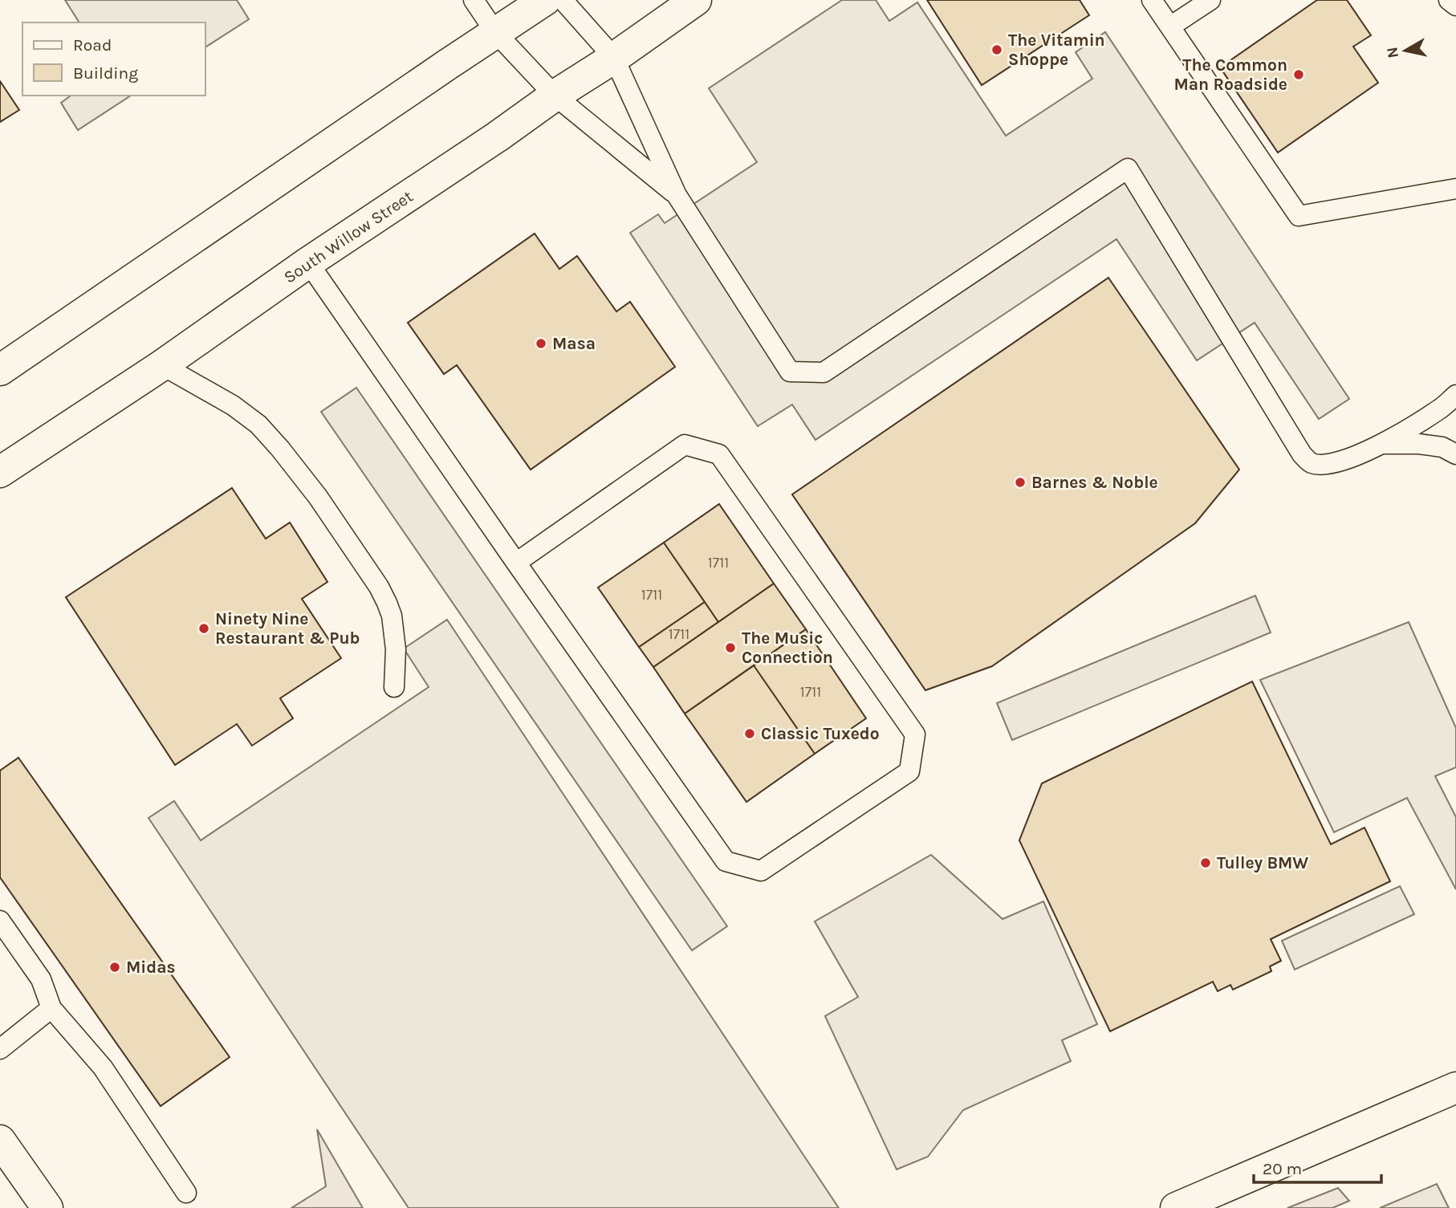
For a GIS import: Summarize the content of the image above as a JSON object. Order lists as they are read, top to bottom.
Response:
{
  "streets": {
    "main road": ["South Willow Street"]
  },
  "places": [
    "The Vitamin Shoppe",
    "The Common Man Roadside",
    "Masa",
    "Barnes & Noble",
    "Ninety Nine Restaurant & Pub",
    "The Music Connection",
    "Classic Tuxedo",
    "Tulley BMW",
    "Midas"
  ],
  "house_numbers": [
    "1711",
    "1711",
    "1711",
    "1711"
  ],
  "legend": ["Road", "Building"],
  "scale_bar": "20 m",
  "north": "left"
}
